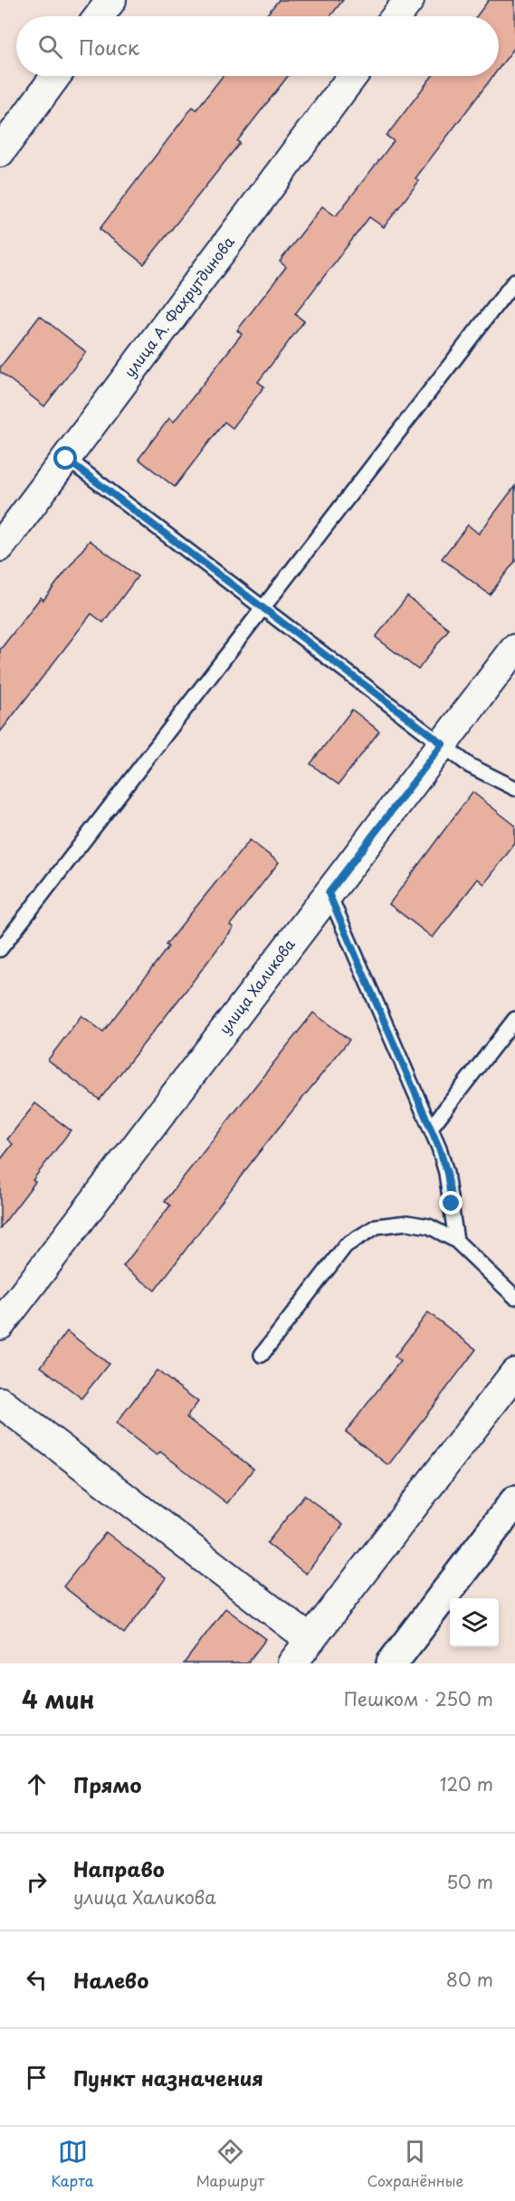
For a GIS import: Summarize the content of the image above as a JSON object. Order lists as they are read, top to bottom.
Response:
{
  "streets": {
    "street": ["улица А. Фахрутдинова", "улица Халикова"]
  },
  "page": {
    "search": "Поиск",
    "heading": ["4 мин", "Пешком · 250 m"],
    "list": [
      ["Прямо", "120 m"],
      ["Направо", "улица Халикова", "50 m"],
      ["Налево", "80 m"],
      "Пункт назначения"
    ],
    "nav": ["Карта", "Маршрут", "Сохранённые"]
  }
}
